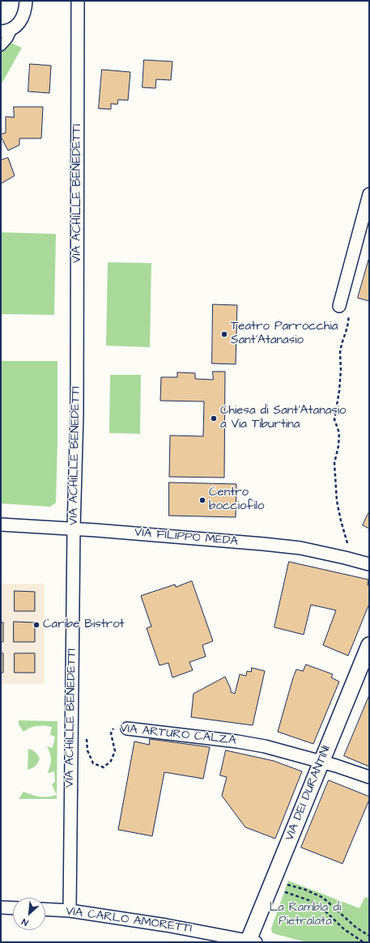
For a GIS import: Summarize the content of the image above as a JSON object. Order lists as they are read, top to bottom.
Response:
{
  "streets": {
    "street": [
      "VIA ACHILLE BENEDETTI",
      "VIA FILIPPO MEDA",
      "VIA ARTURO CALZA",
      "VIA DEI DURANTINI",
      "VIA CARLO AMORETTI"
    ]
  },
  "crossings": [
    ["VIA ACHILLE BENEDETTI", "VIA FILIPPO MEDA"],
    ["VIA ACHILLE BENEDETTI", "VIA CARLO AMORETTI"],
    ["VIA ARTURO CALZA", "VIA DEI DURANTINI"],
    ["VIA DEI DURANTINI", "VIA CARLO AMORETTI"]
  ],
  "parks": ["La Rambla di Pietralata"],
  "places": [
    "Teatro Parrocchia Sant'Atanasio",
    "Chiesa di Sant'Atanasio a Via Tiburtina",
    "Centro bocciofilo",
    "Caribe Bistrot"
  ],
  "north": "bottom left"
}
